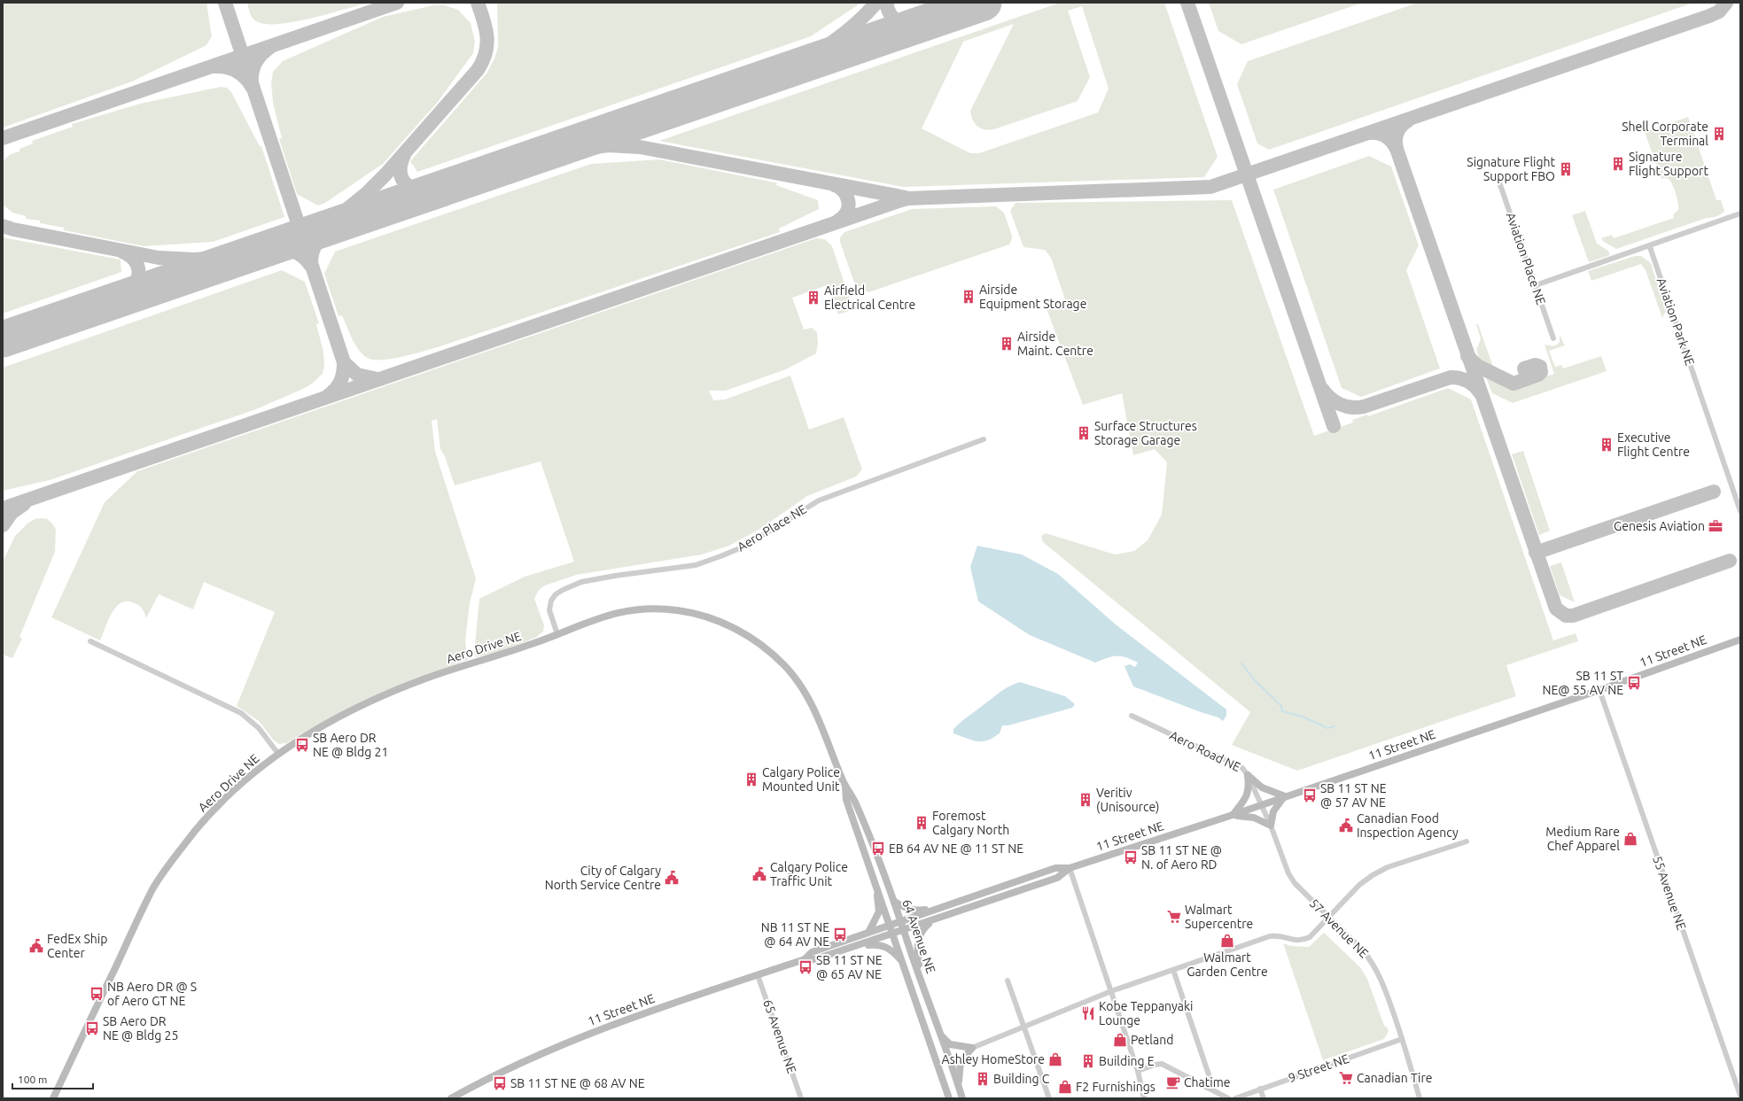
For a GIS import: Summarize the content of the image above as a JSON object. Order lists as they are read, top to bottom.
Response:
{
  "streets": {
    "street": [
      "Aviation Place NE",
      "Aviation Park NE",
      "Aero Place NE",
      "Aero Drive NE",
      "11 Street NE",
      "Aero Road NE",
      "55 Avenue NE",
      "57 Avenue NE",
      "64 Avenue NE",
      "65 Avenue NE",
      "9 Street NE"
    ]
  },
  "crossings": [
    ["Aero Place NE", "Aero Drive NE"],
    ["Aero Place NE", "64 Avenue NE"],
    ["Aero Drive NE", "64 Avenue NE"],
    ["11 Street NE", "Aero Road NE"],
    ["11 Street NE", "55 Avenue NE"],
    ["11 Street NE", "57 Avenue NE"],
    ["11 Street NE", "64 Avenue NE"],
    ["11 Street NE", "65 Avenue NE"],
    ["Aero Road NE", "57 Avenue NE"],
    ["57 Avenue NE", "9 Street NE"]
  ],
  "places": {
    "building": [
      "Shell Corporate Terminal",
      "Signature Flight Support",
      "Signature Flight Support FBO",
      "Airside Equipment Storage",
      "Airfield Electrical Centre",
      "Airside Maint. Centre",
      "Surface Structures Storage Garage",
      "Executive Flight Centre",
      "Calgary Police Mounted Unit",
      "Veritiv (Unisource)",
      "Foremost Calgary North",
      "Building E",
      "Building C"
    ],
    "office": ["Genesis Aviation"],
    "bus stop": [
      "SB 11 ST NE@ 55 AV NE",
      "SB Aero DR NE @ Bldg 21",
      "SB 11 ST NE @ 57 AV NE",
      "EB 64 AV NE @ 11 ST NE",
      "SB 11 ST NE @ N. of Aero RD",
      "NB 11 ST NE @ 64 AV NE",
      "SB 11 ST NE @ 65 AV NE",
      "NB Aero DR @ S of Aero GT NE",
      "SB Aero DR NE @ Bldg 25",
      "SB 11 ST NE @ 68 AV NE"
    ],
    "public building": [
      "Canadian Food Inspection Agency",
      "Calgary Police Traffic Unit",
      "City of Calgary North Service Centre",
      "FedEx Ship Center"
    ],
    "shop": [
      "Medium Rare Chef Apparel",
      "Walmart Garden Centre",
      "Petland",
      "Ashley HomeStore",
      "F2 Furnishings"
    ],
    "supermarket": ["Walmart Supercentre", "Canadian Tire"],
    "restaurant": ["Kobe Teppanyaki Lounge"],
    "cafe": ["Chatime"]
  },
  "scale_bar": "100 m"
}
